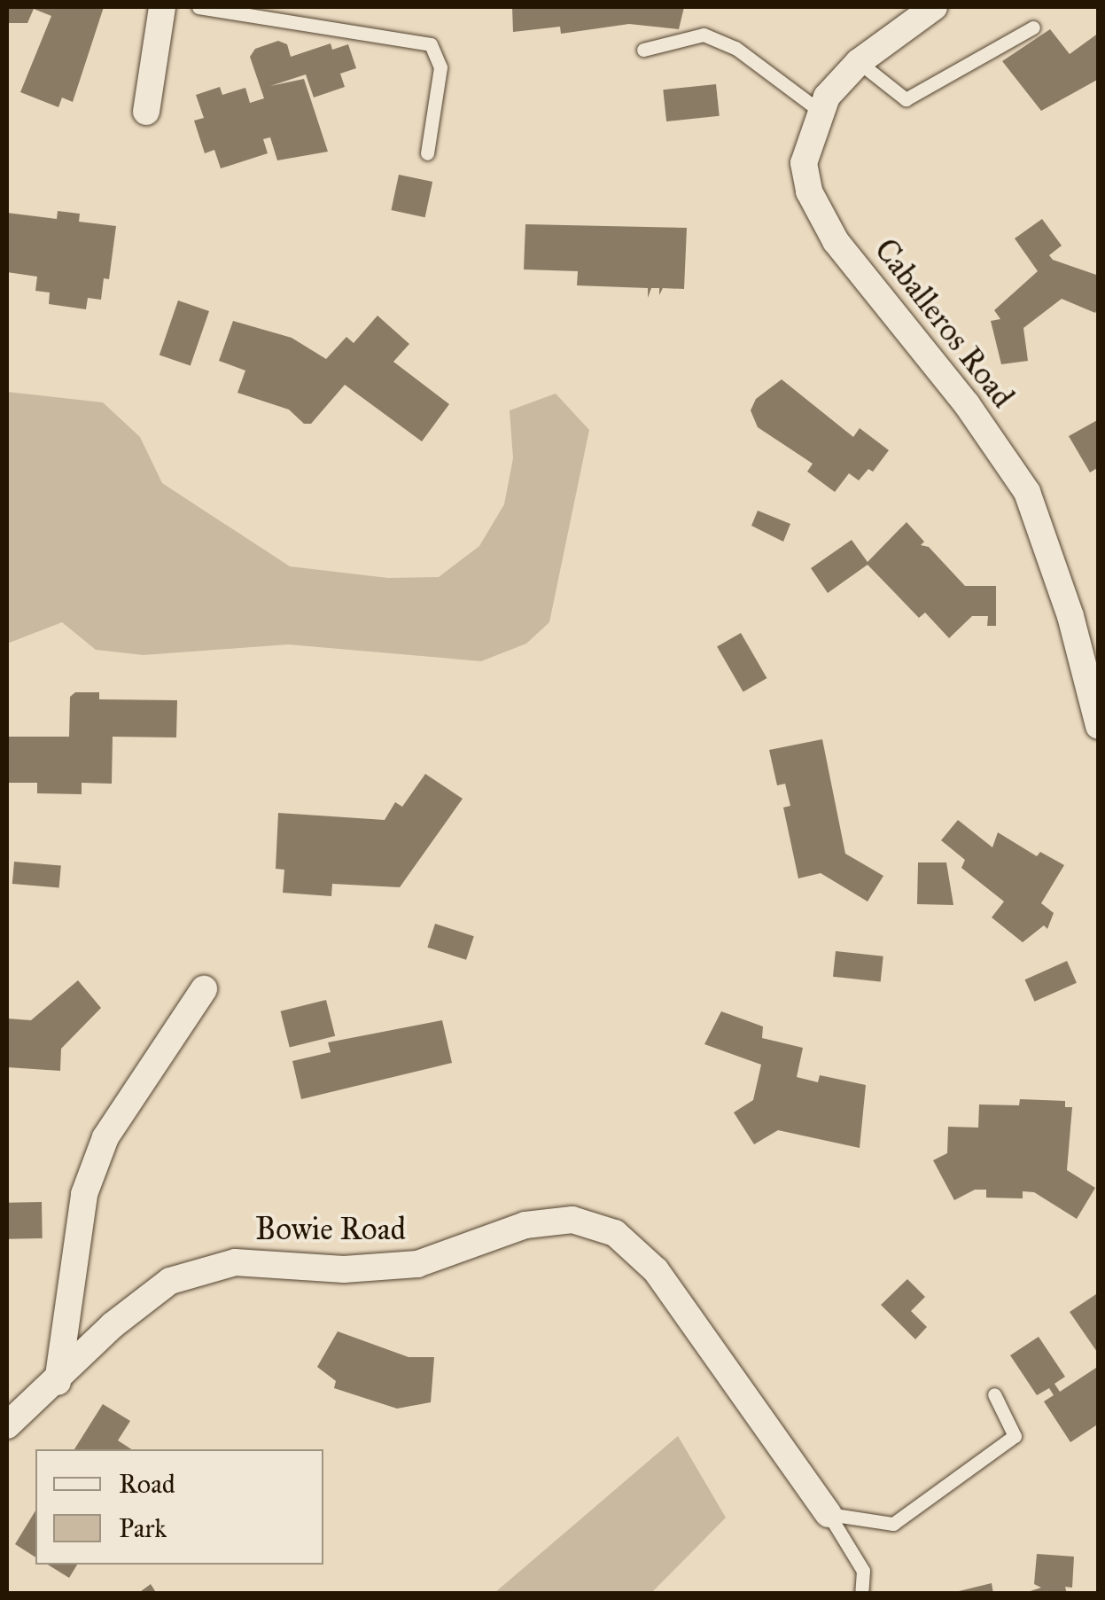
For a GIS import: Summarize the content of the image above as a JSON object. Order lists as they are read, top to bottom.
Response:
{
  "streets": {
    "street": ["Caballeros Road", "Bowie Road"]
  },
  "legend": ["Road", "Park"]
}
